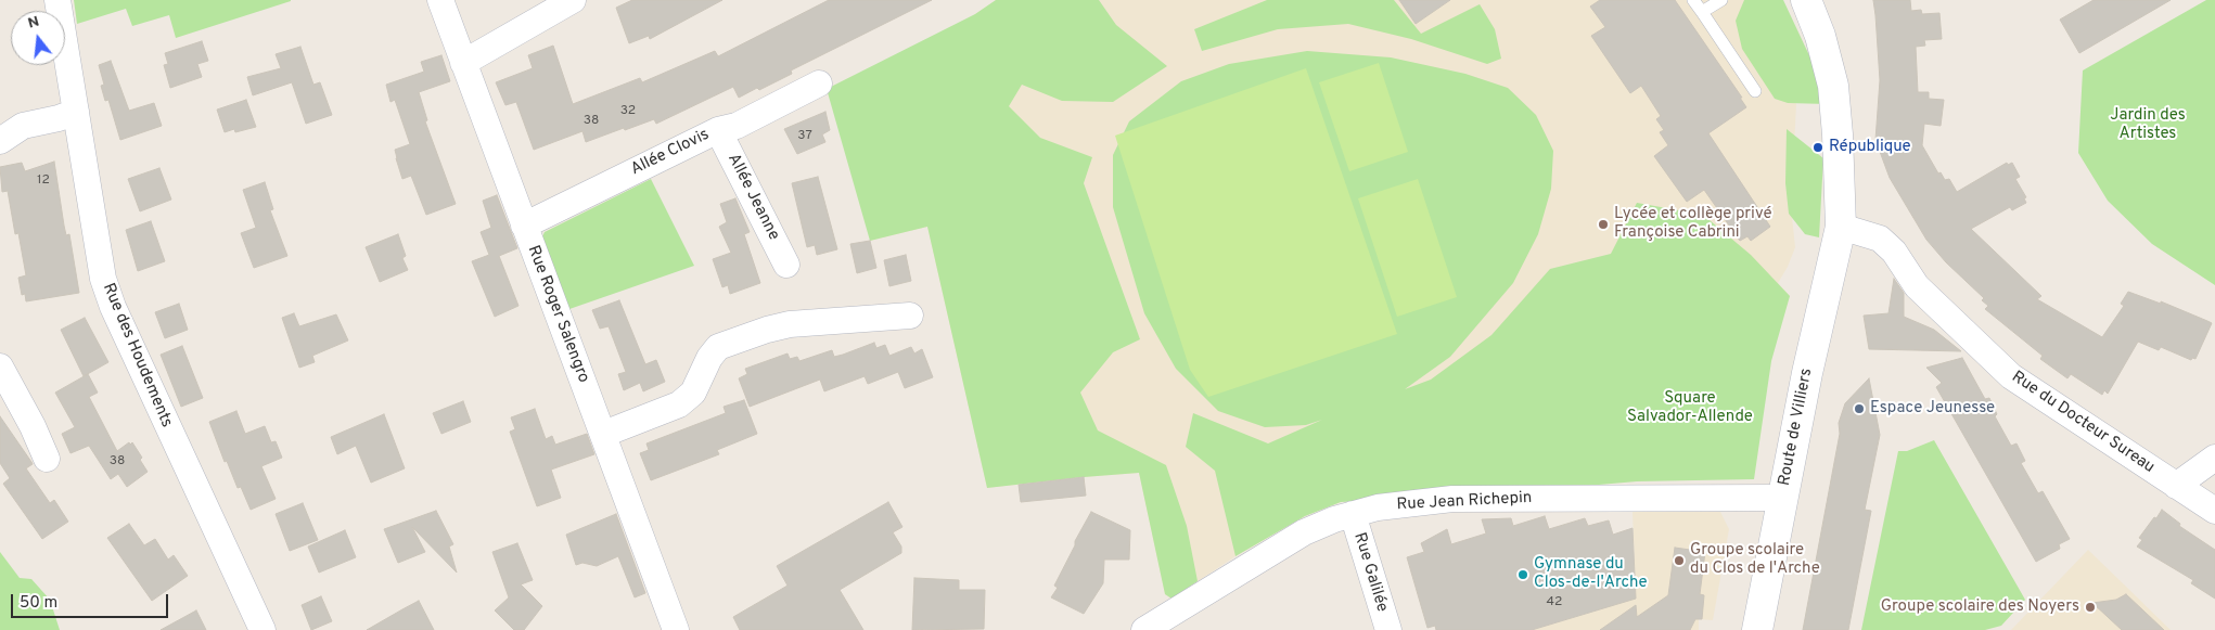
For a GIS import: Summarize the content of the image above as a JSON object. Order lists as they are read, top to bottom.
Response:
{
  "streets": {
    "street": [
      "Allée Clovis",
      "Allée Jeanne",
      "Rue Roger Salengro",
      "Rue des Houdements",
      "Rue du Docteur Sureau",
      "Route de Villiers",
      "Rue Jean Richepin",
      "Rue Galilée"
    ]
  },
  "crossings": [
    ["Allée Clovis", "Allée Jeanne"],
    ["Allée Clovis", "Rue Roger Salengro"],
    ["Rue du Docteur Sureau", "Route de Villiers"],
    ["Route de Villiers", "Rue Jean Richepin"],
    ["Rue Jean Richepin", "Rue Galilée"]
  ],
  "parks": ["Jardin des Artistes", "Square Salvador-Allende"],
  "places": [
    "République",
    "Lycée et collège privé Françoise Cabrini",
    "Espace Jeunesse",
    "Groupe scolaire du Clos de l'Arche",
    "Gymnase du Clos-de-l'Arche",
    "Groupe scolaire des Noyers"
  ],
  "house_numbers": [
    "32",
    "38",
    "37",
    "12",
    "38",
    "42"
  ],
  "scale_bar": "50 m",
  "north": "top"
}
